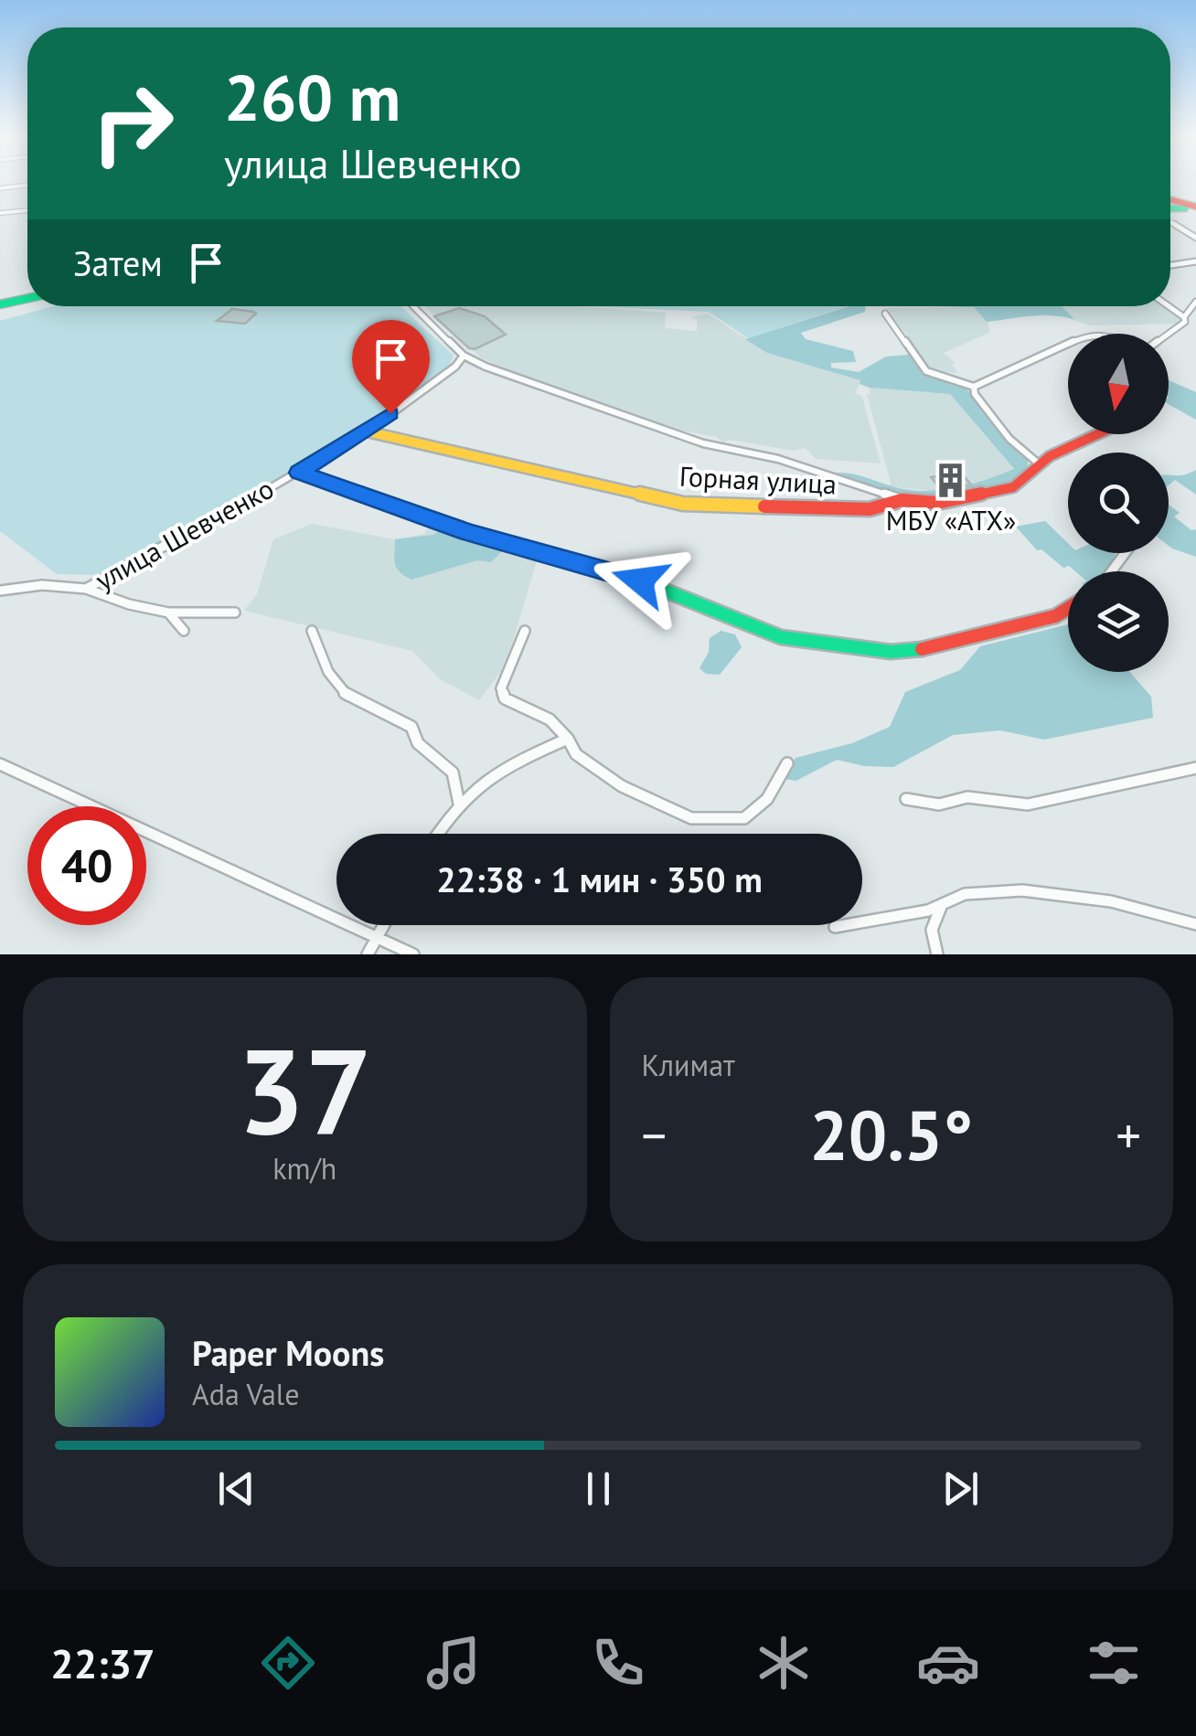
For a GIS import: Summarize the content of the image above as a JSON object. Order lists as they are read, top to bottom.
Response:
{
  "streets": {
    "street": ["Горная улица", "улица Шевченко"]
  },
  "crossings": [
    ["Горная улица", "улица Шевченко"]
  ],
  "places": {
    "building": ["МБУ «АТХ»"]
  },
  "north": "bottom",
  "page": {
    "turn": ["260 m", "улица Шевченко"],
    "then": "Затем",
    "limit": "40",
    "trip": "22:38 · 1 мин · 350 m",
    "tile": [
      ["37", "km/h"],
      "Климат"
    ],
    "heat": ["−", "20.5°", "+"],
    "song": ["Paper Moons", "Ada Vale"],
    "tabs": "22:37"
  }
}
